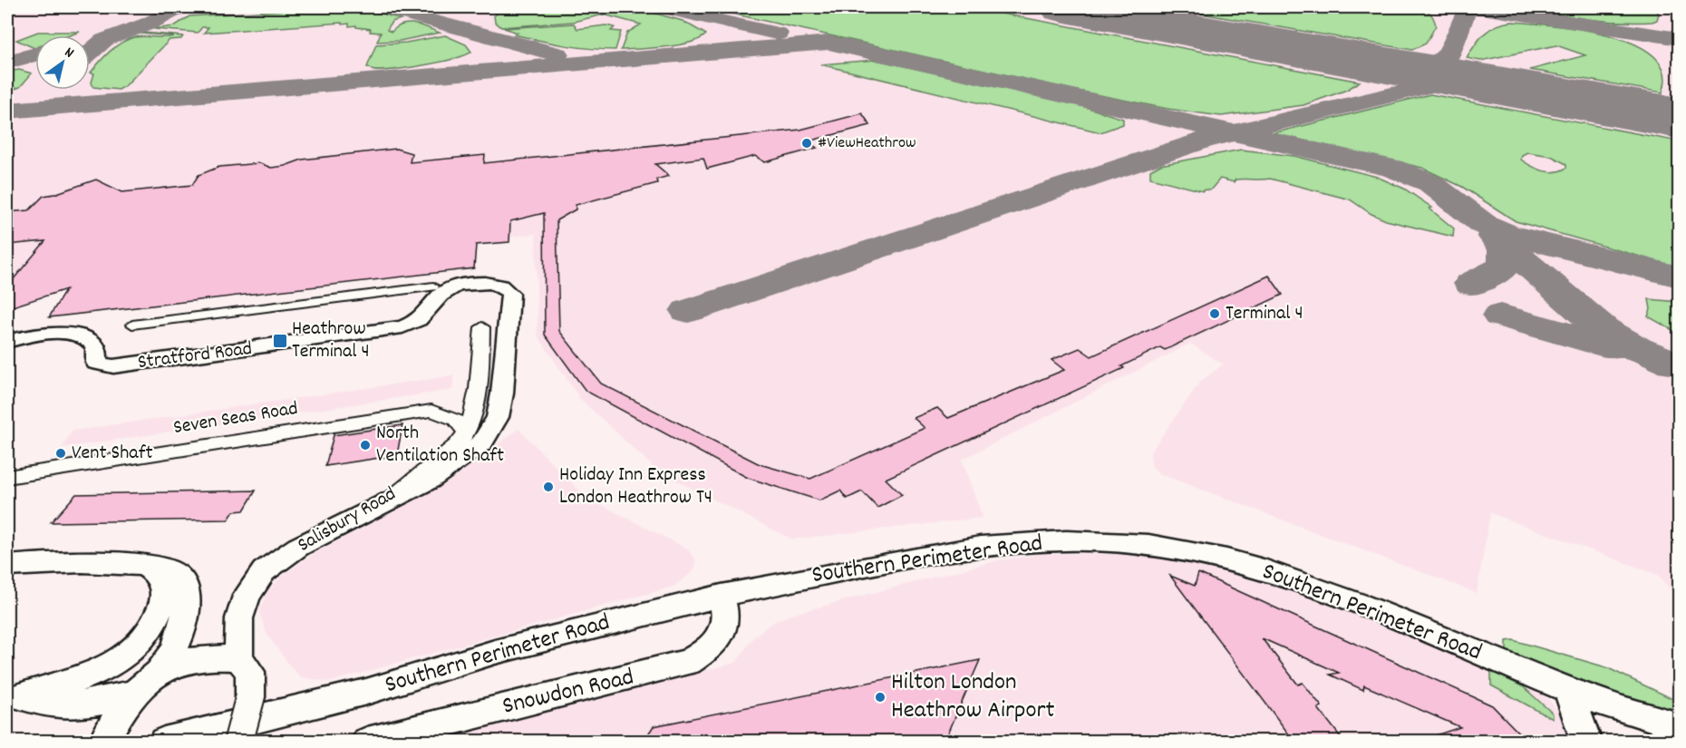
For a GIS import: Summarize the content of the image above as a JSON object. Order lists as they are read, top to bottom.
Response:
{
  "streets": {
    "street": [
      "Stratford Road",
      "Seven Seas Road",
      "Salisbury Road",
      "Southern Perimeter Road",
      "Snowdon Road"
    ]
  },
  "crossings": [
    ["Stratford Road", "Salisbury Road"],
    ["Seven Seas Road", "Salisbury Road"],
    ["Southern Perimeter Road", "Snowdon Road"]
  ],
  "places": {
    "other": [
      "#ViewHeathrow",
      "Terminal 4",
      "North Ventilation Shaft",
      "Vent Shaft",
      "Holiday Inn Express London Heathrow T4",
      "Hilton London Heathrow Airport"
    ],
    "transit": ["Heathrow Terminal 4"]
  },
  "north": "top right"
}
